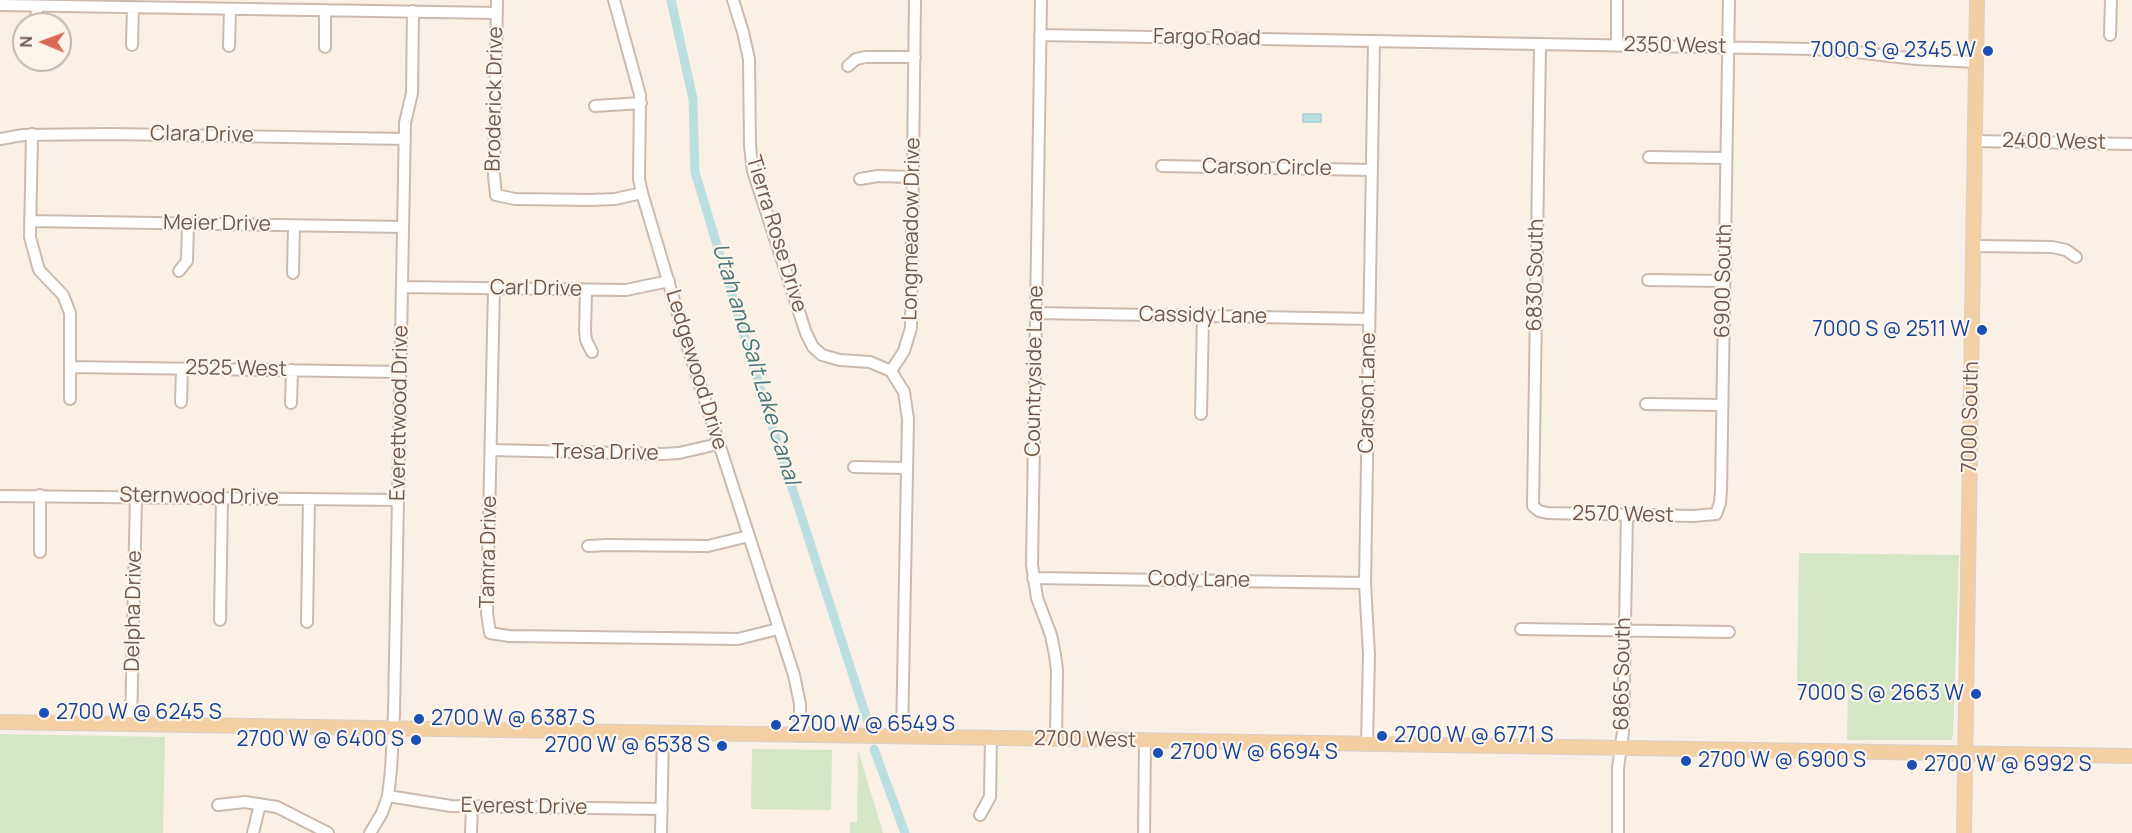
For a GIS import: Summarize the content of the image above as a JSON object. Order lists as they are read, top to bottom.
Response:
{
  "streets": {
    "main road": ["7000 South", "2700 West"],
    "street": [
      "Fargo Road",
      "2350 West",
      "Broderick Drive",
      "Clara Drive",
      "2400 West",
      "Carson Circle",
      "Meier Drive",
      "Longmeadow Drive",
      "Tierra Rose Drive",
      "6830 South",
      "6900 South",
      "Carl Drive",
      "Cassidy Lane",
      "2525 West",
      "Ledgewood Drive",
      "Countryside Lane",
      "Carson Lane",
      "Everettwood Drive",
      "Tresa Drive",
      "Sternwood Drive",
      "2570 West",
      "Tamra Drive",
      "Cody Lane",
      "Delpha Drive",
      "6865 South",
      "Everest Drive"
    ]
  },
  "crossings": [
    ["Fargo Road", "2350 West"],
    ["Fargo Road", "Countryside Lane"],
    ["Fargo Road", "Carson Lane"],
    ["2350 West", "6830 South"],
    ["2350 West", "6900 South"],
    ["2350 West", "Carson Lane"],
    ["2350 West", "7000 South"],
    ["Broderick Drive", "Ledgewood Drive"],
    ["Clara Drive", "Everettwood Drive"],
    ["2400 West", "7000 South"],
    ["Carson Circle", "Carson Lane"],
    ["Meier Drive", "Everettwood Drive"],
    ["Longmeadow Drive", "Tierra Rose Drive"],
    ["6830 South", "2570 West"],
    ["6900 South", "2570 West"],
    ["Carl Drive", "Ledgewood Drive"],
    ["Carl Drive", "Everettwood Drive"],
    ["Carl Drive", "Tamra Drive"],
    ["Cassidy Lane", "Countryside Lane"],
    ["Cassidy Lane", "Carson Lane"],
    ["2525 West", "Everettwood Drive"],
    ["Ledgewood Drive", "Tresa Drive"],
    ["Ledgewood Drive", "Tamra Drive"],
    ["Ledgewood Drive", "2700 West"],
    ["Countryside Lane", "Cody Lane"],
    ["Countryside Lane", "2700 West"],
    ["Carson Lane", "Cody Lane"],
    ["Carson Lane", "2700 West"],
    ["Everettwood Drive", "Sternwood Drive"],
    ["Everettwood Drive", "2700 West"],
    ["Everettwood Drive", "Everest Drive"],
    ["7000 South", "2700 West"],
    ["Tresa Drive", "Tamra Drive"],
    ["Sternwood Drive", "Delpha Drive"],
    ["2570 West", "6865 South"],
    ["Delpha Drive", "2700 West"],
    ["6865 South", "2700 West"]
  ],
  "water": ["Utah and Salt Lake Canal"],
  "places": [
    "7000 S @ 2345 W",
    "7000 S @ 2511 W",
    "7000 S @ 2663 W",
    "2700 W @ 6245 S",
    "2700 W @ 6387 S",
    "2700 W @ 6549 S",
    "2700 W @ 6771 S",
    "2700 W @ 6400 S",
    "2700 W @ 6538 S",
    "2700 W @ 6694 S",
    "2700 W @ 6900 S",
    "2700 W @ 6992 S"
  ],
  "north": "left"
}
